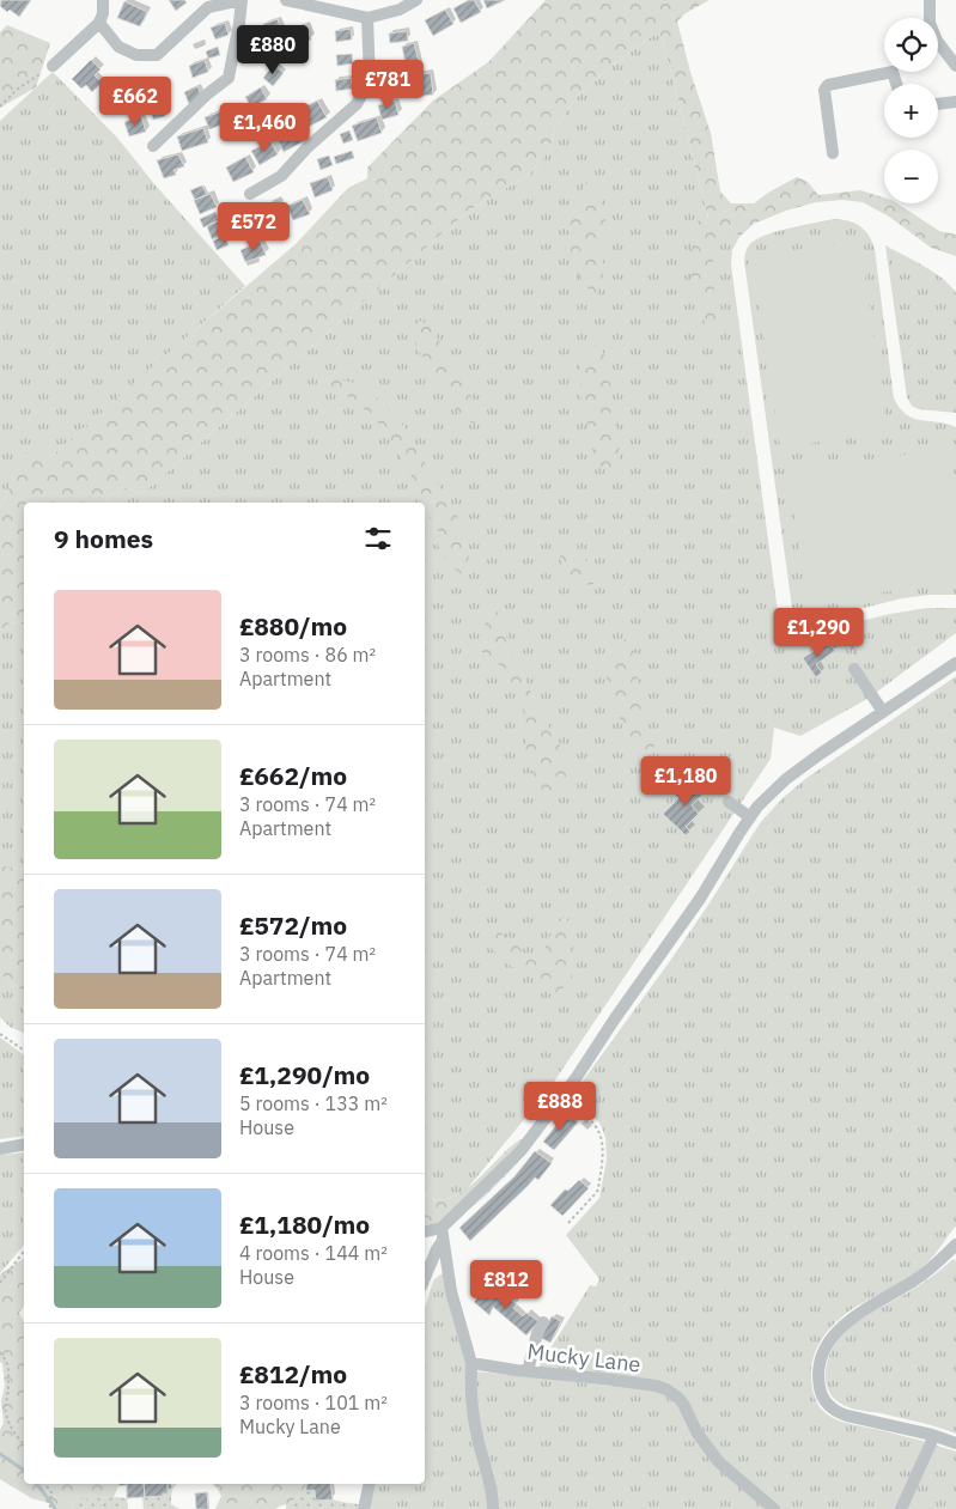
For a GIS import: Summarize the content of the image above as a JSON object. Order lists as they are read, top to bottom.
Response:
{
  "streets": {
    "street": ["Mucky Lane"]
  },
  "page": {
    "map_buttons": ["+", "−"],
    "price": [
      "£880",
      "£781",
      "£662",
      "£1,460",
      "£572",
      "£1,290",
      "£1,180",
      "£888",
      "£812"
    ],
    "heading": "9 homes",
    "list": [
      {
        "name": "£880/mo",
        "note": "3 rooms · 86 m² · Apartment"
      },
      {
        "name": "£662/mo",
        "note": "3 rooms · 74 m² · Apartment"
      },
      {
        "name": "£572/mo",
        "note": "3 rooms · 74 m² · Apartment"
      },
      {
        "name": "£1,290/mo",
        "note": "5 rooms · 133 m² · House"
      },
      {
        "name": "£1,180/mo",
        "note": "4 rooms · 144 m² · House"
      },
      {
        "name": "£812/mo",
        "note": "3 rooms · 101 m² · Mucky Lane"
      }
    ]
  }
}
